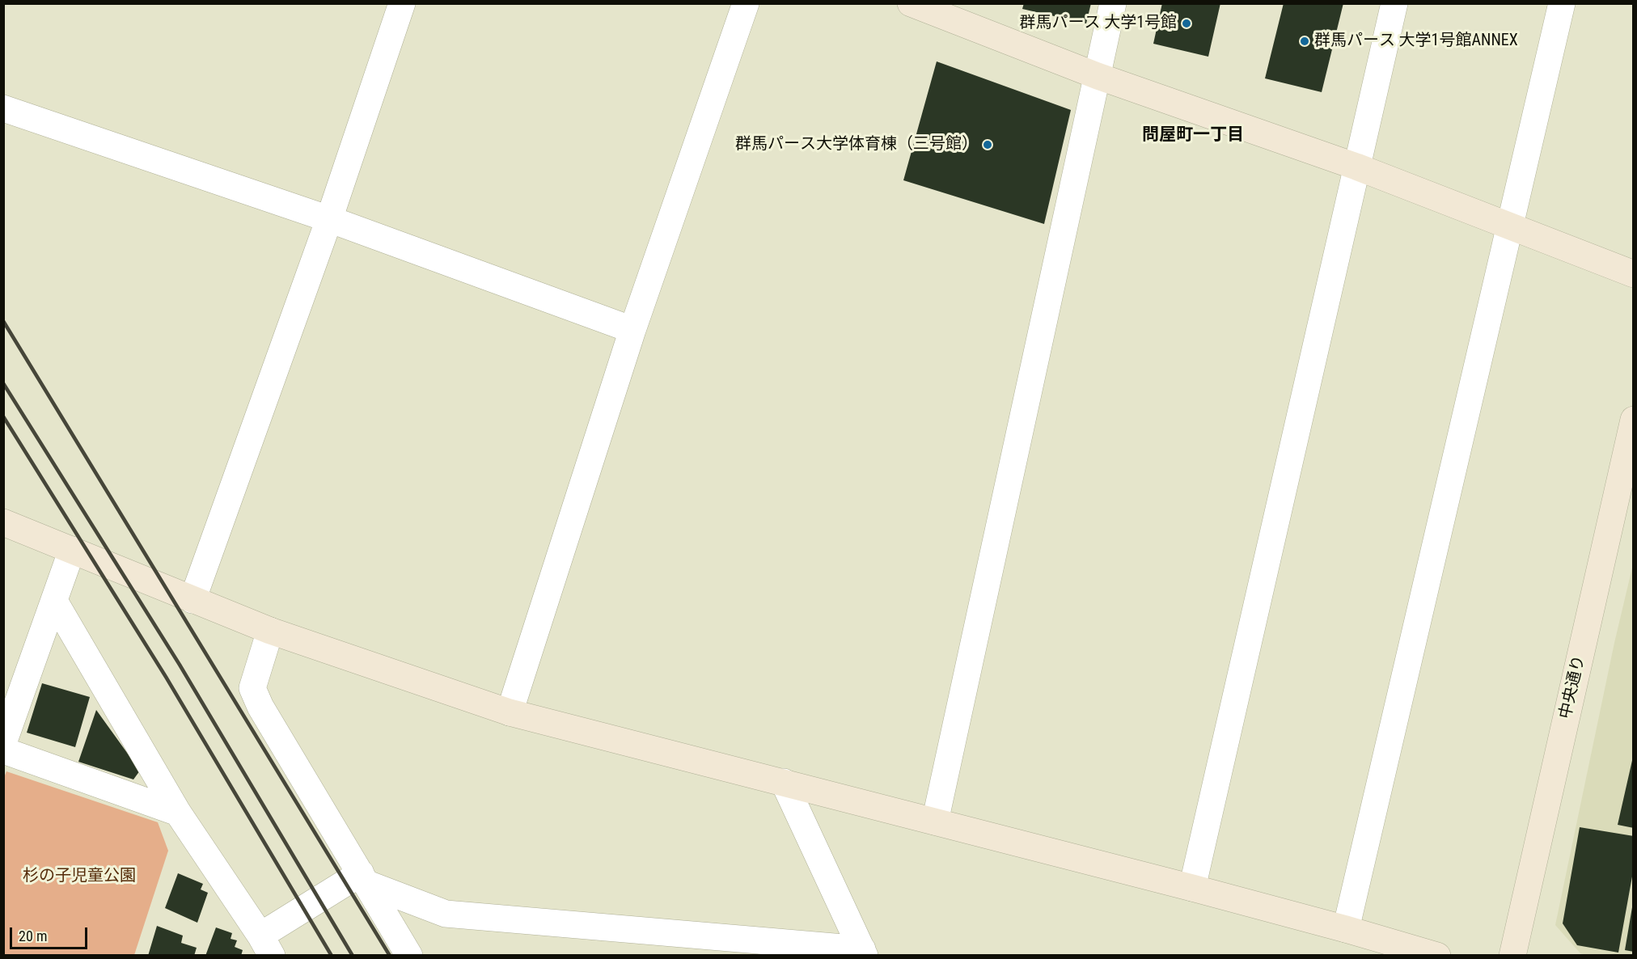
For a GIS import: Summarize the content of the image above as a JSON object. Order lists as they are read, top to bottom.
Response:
{
  "streets": {
    "street": ["中央通り"]
  },
  "districts": ["問屋町一丁目"],
  "parks": ["杉の子児童公園"],
  "places": ["群馬パース 大学1号館", "群馬パース 大学1号館ANNEX", "群馬パース大学体育棟（三号館）"],
  "scale_bar": "20 m"
}
